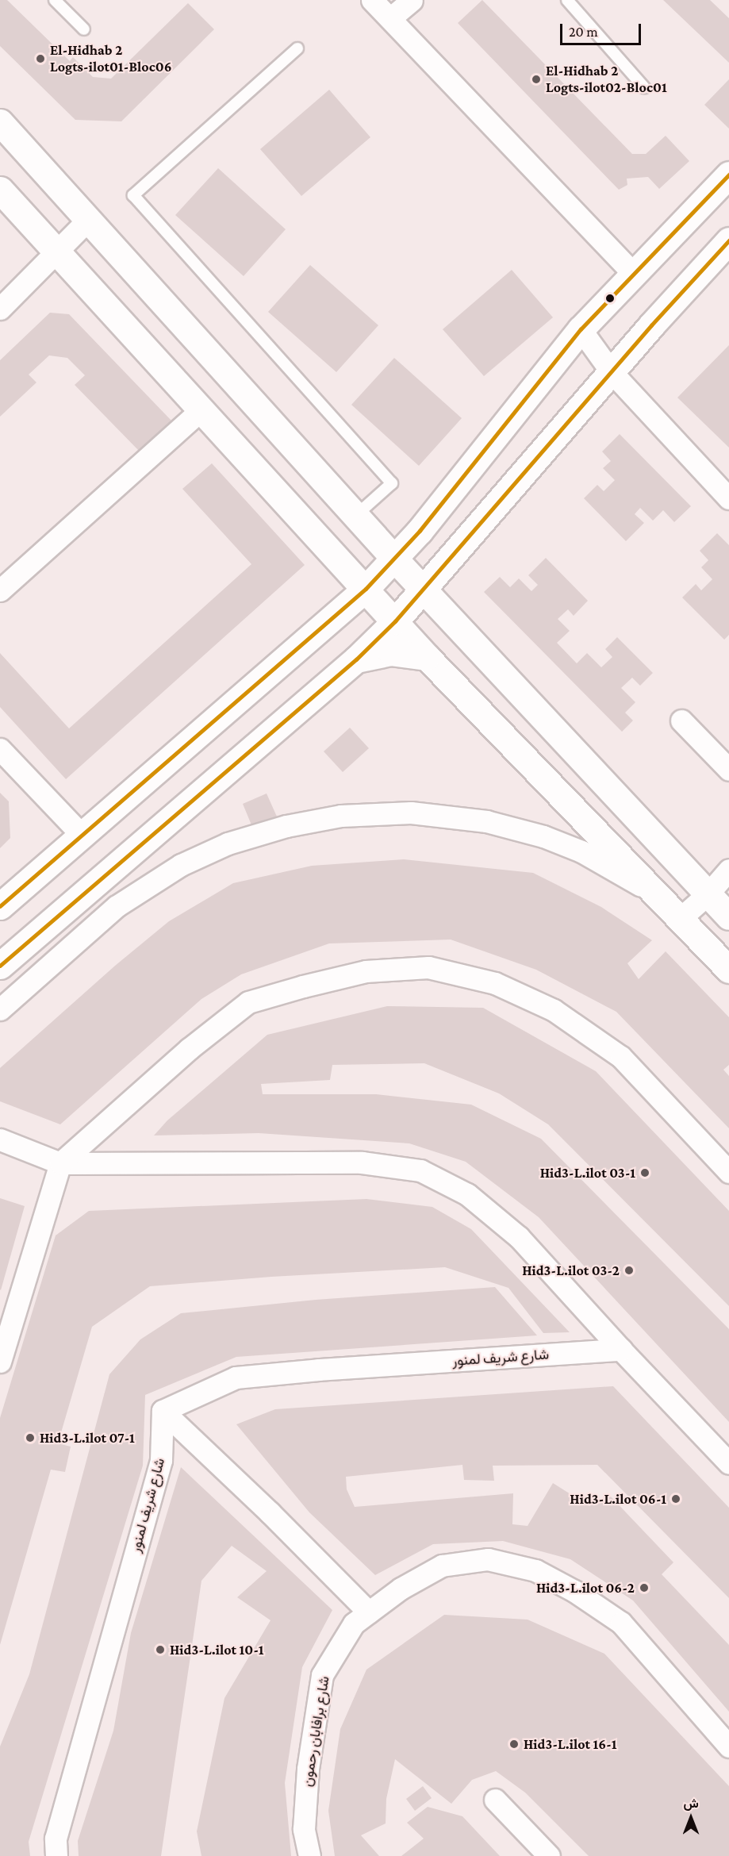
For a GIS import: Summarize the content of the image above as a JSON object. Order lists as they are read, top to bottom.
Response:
{
  "streets": {
    "street": ["شارع شريف لمنور", "شارع برافابان رحمون"]
  },
  "places": [
    "El-Hidhab 2 Logts-ilot01-Bloc06",
    "El-Hidhab 2 Logts-ilot02-Bloc01",
    "Hid3-L.ilot 03-1",
    "Hid3-L.ilot 03-2",
    "Hid3-L.ilot 07-1",
    "Hid3-L.ilot 06-1",
    "Hid3-L.ilot 06-2",
    "Hid3-L.ilot 10-1",
    "Hid3-L.ilot 16-1"
  ],
  "scale_bar": "20 m",
  "north": "top"
}
